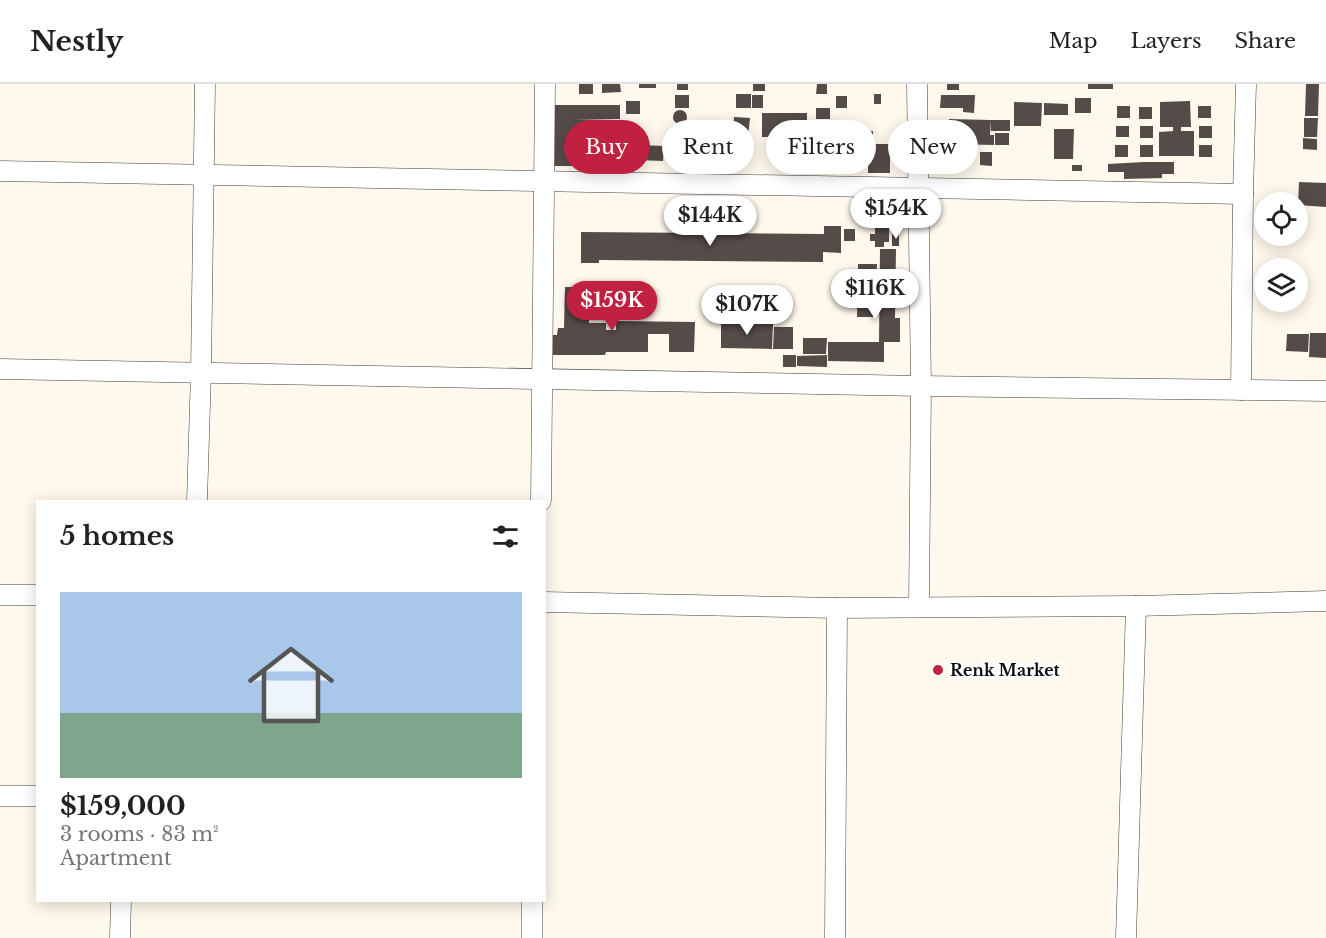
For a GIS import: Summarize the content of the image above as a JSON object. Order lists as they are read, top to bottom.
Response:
{
  "places": ["Renk Market"],
  "page": {
    "header": "Nestly",
    "nav": ["Map", "Layers", "Share"],
    "chip": [
      "Buy",
      "Rent",
      "Filters",
      "New"
    ],
    "price": [
      "$154K",
      "$144K",
      "$116K",
      "$159K",
      "$107K"
    ],
    "heading": "5 homes",
    "list": [
      {
        "name": "$159,000",
        "note": "3 rooms · 83 m² · Apartment"
      }
    ]
  }
}
